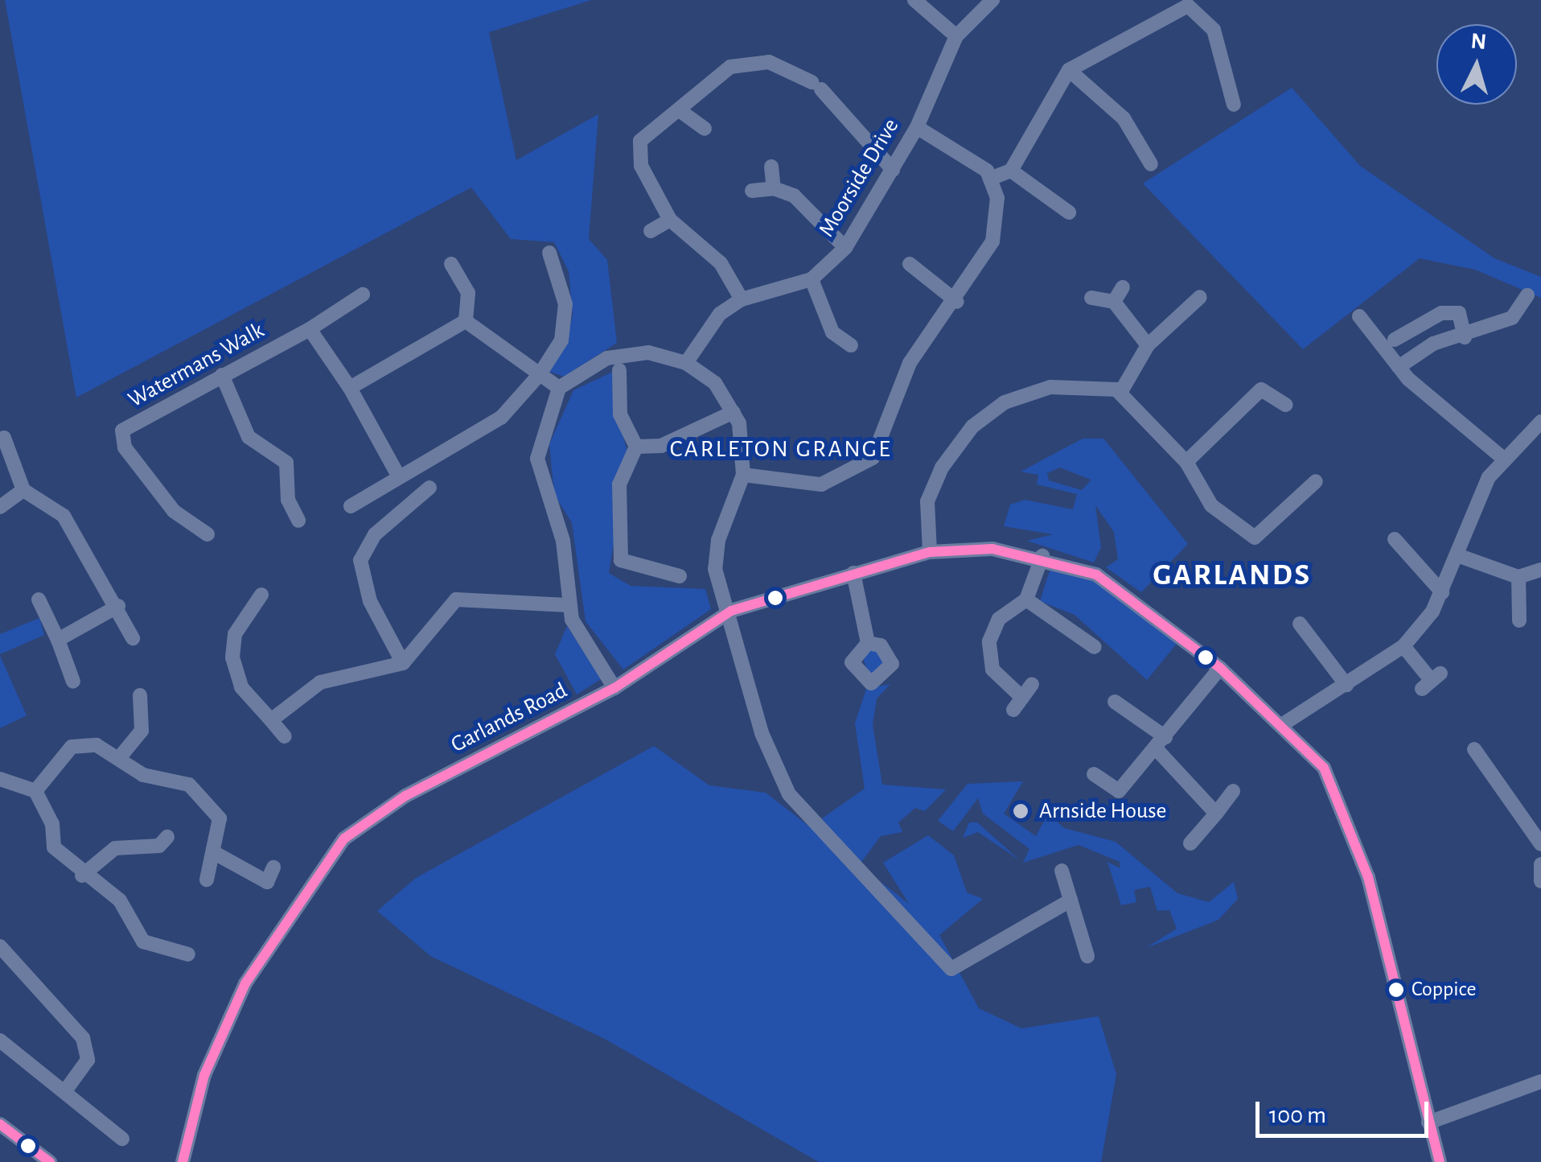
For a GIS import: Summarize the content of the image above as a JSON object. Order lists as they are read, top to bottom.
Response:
{
  "streets": {
    "street": ["Moorside Drive", "Watermans Walk", "Garlands Road"]
  },
  "districts": ["CARLETON GRANGE", "GARLANDS"],
  "places": ["Arnside House", "Coppice"],
  "scale_bar": "100 m",
  "north": "top"
}
